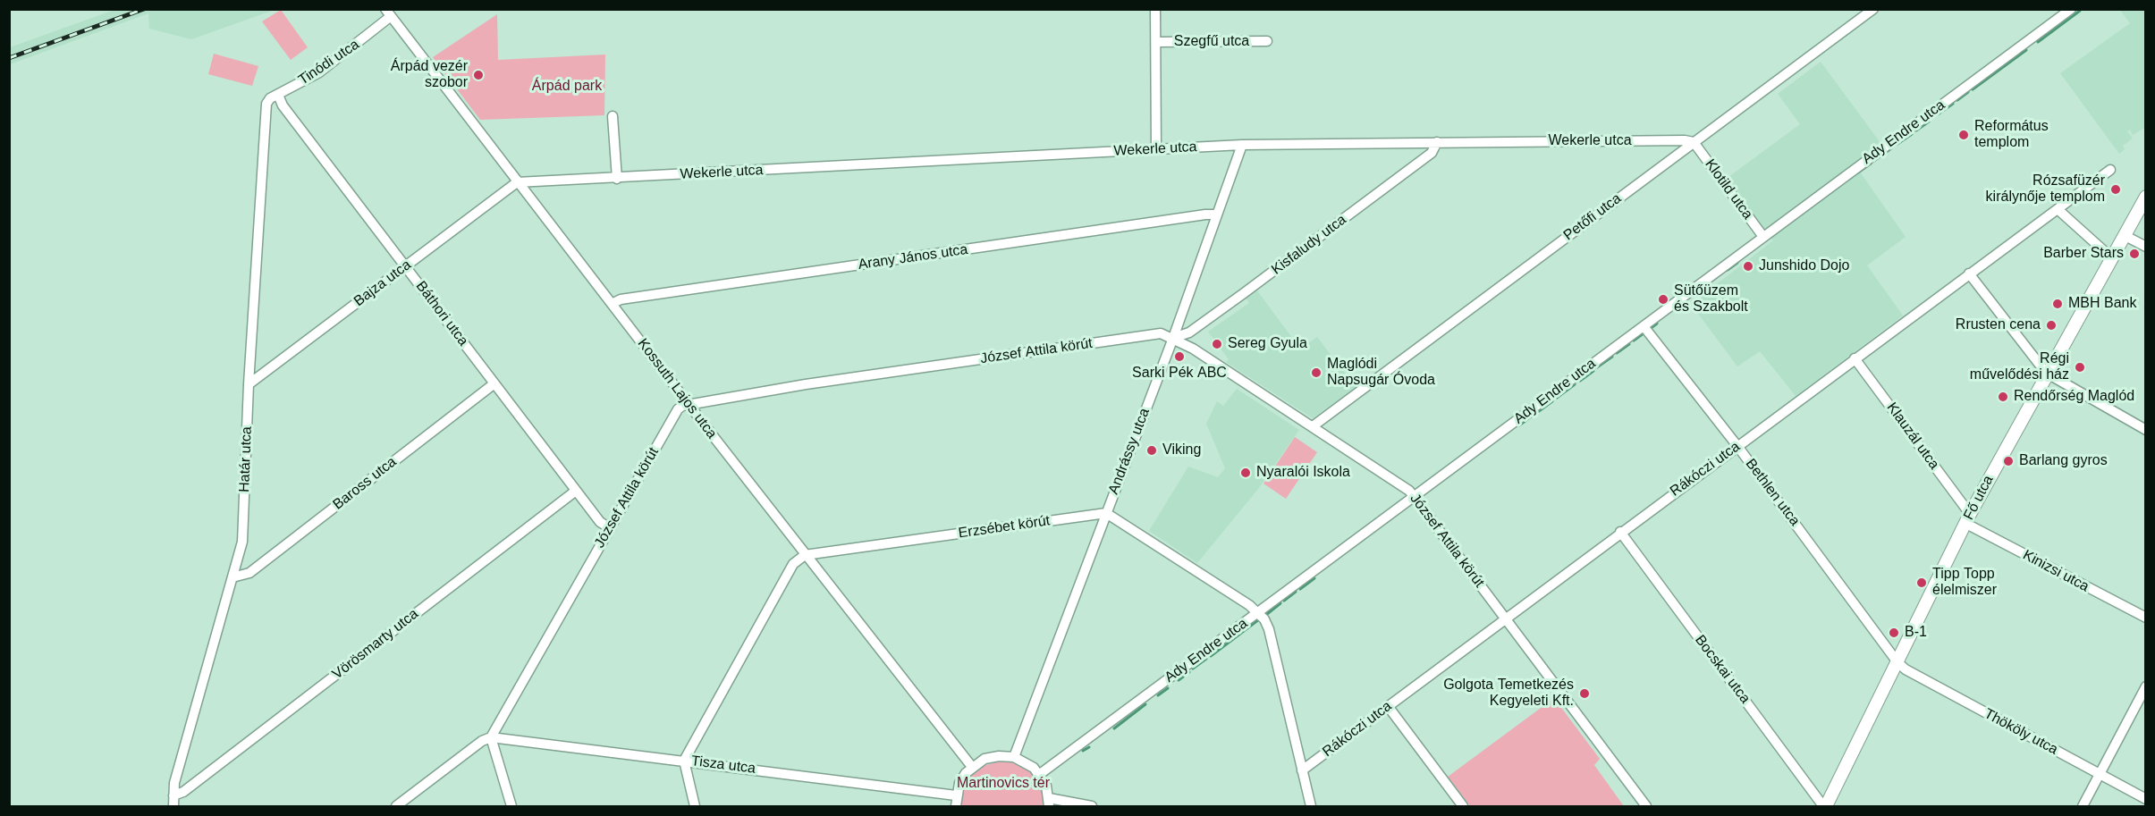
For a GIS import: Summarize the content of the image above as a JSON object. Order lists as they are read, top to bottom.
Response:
{
  "streets": {
    "main road": ["Fő utca"],
    "street": [
      "Szegfű utca",
      "Tinódi utca",
      "Ady Endre utca",
      "Wekerle utca",
      "Klotild utca",
      "Petőfi utca",
      "Kisfaludy utca",
      "Arany János utca",
      "Bajza utca",
      "Báthori utca",
      "József Attila körút",
      "Kossuth Lajos utca",
      "Klauzál utca",
      "Andrássy utca",
      "Határ utca",
      "Rákóczi utca",
      "Baross utca",
      "Bethlen utca",
      "Erzsébet körút",
      "Kinizsi utca",
      "Vörösmarty utca",
      "Bocskai utca",
      "Thököly utca",
      "Tisza utca"
    ]
  },
  "crossings": [
    ["Szegfű utca", "Wekerle utca"],
    ["Tinódi utca", "Báthori utca"],
    ["Tinódi utca", "Kossuth Lajos utca"],
    ["Tinódi utca", "Határ utca"],
    ["Ady Endre utca", "Klotild utca"],
    ["Ady Endre utca", "József Attila körút"],
    ["Ady Endre utca", "Bethlen utca"],
    ["Wekerle utca", "Klotild utca"],
    ["Wekerle utca", "Petőfi utca"],
    ["Wekerle utca", "Kisfaludy utca"],
    ["Wekerle utca", "Bajza utca"],
    ["Wekerle utca", "Kossuth Lajos utca"],
    ["Wekerle utca", "Andrássy utca"],
    ["Klotild utca", "Petőfi utca"],
    ["Petőfi utca", "József Attila körút"],
    ["Kisfaludy utca", "József Attila körút"],
    ["Kisfaludy utca", "Andrássy utca"],
    ["Arany János utca", "Kossuth Lajos utca"],
    ["Arany János utca", "Andrássy utca"],
    ["Bajza utca", "Báthori utca"],
    ["Bajza utca", "Kossuth Lajos utca"],
    ["Bajza utca", "Határ utca"],
    ["Báthori utca", "József Attila körút"],
    ["Báthori utca", "Baross utca"],
    ["Báthori utca", "Vörösmarty utca"],
    ["József Attila körút", "Kossuth Lajos utca"],
    ["József Attila körút", "Andrássy utca"],
    ["József Attila körút", "Rákóczi utca"],
    ["József Attila körút", "Tisza utca"],
    ["Kossuth Lajos utca", "Erzsébet körút"],
    ["Klauzál utca", "Rákóczi utca"],
    ["Klauzál utca", "Fő utca"],
    ["Klauzál utca", "Kinizsi utca"],
    ["Andrássy utca", "Erzsébet körút"],
    ["Határ utca", "Baross utca"],
    ["Határ utca", "Vörösmarty utca"],
    ["Rákóczi utca", "Bethlen utca"],
    ["Rákóczi utca", "Bocskai utca"],
    ["Bethlen utca", "Fő utca"],
    ["Bethlen utca", "Thököly utca"],
    ["Fő utca", "Kinizsi utca"],
    ["Fő utca", "Bocskai utca"],
    ["Fő utca", "Thököly utca"]
  ],
  "parks": ["Árpád park", "Martinovics tér"],
  "places": [
    "Árpád vezér szobor",
    "Református templom",
    "Rózsafüzér királynője templom",
    "Barber Stars",
    "Junshido Dojo",
    "Sütőüzem és Szakbolt",
    "MBH Bank",
    "Rrusten cena",
    "Sereg Gyula",
    "Sarki Pék ABC",
    "Régi művelődési ház",
    "Maglódi Napsugár Óvoda",
    "Rendőrség Maglód",
    "Viking",
    "Barlang gyros",
    "Nyaralói Iskola",
    "Tipp Topp élelmiszer",
    "B-1",
    "Golgota Temetkezés Kegyeleti Kft."
  ]
}
